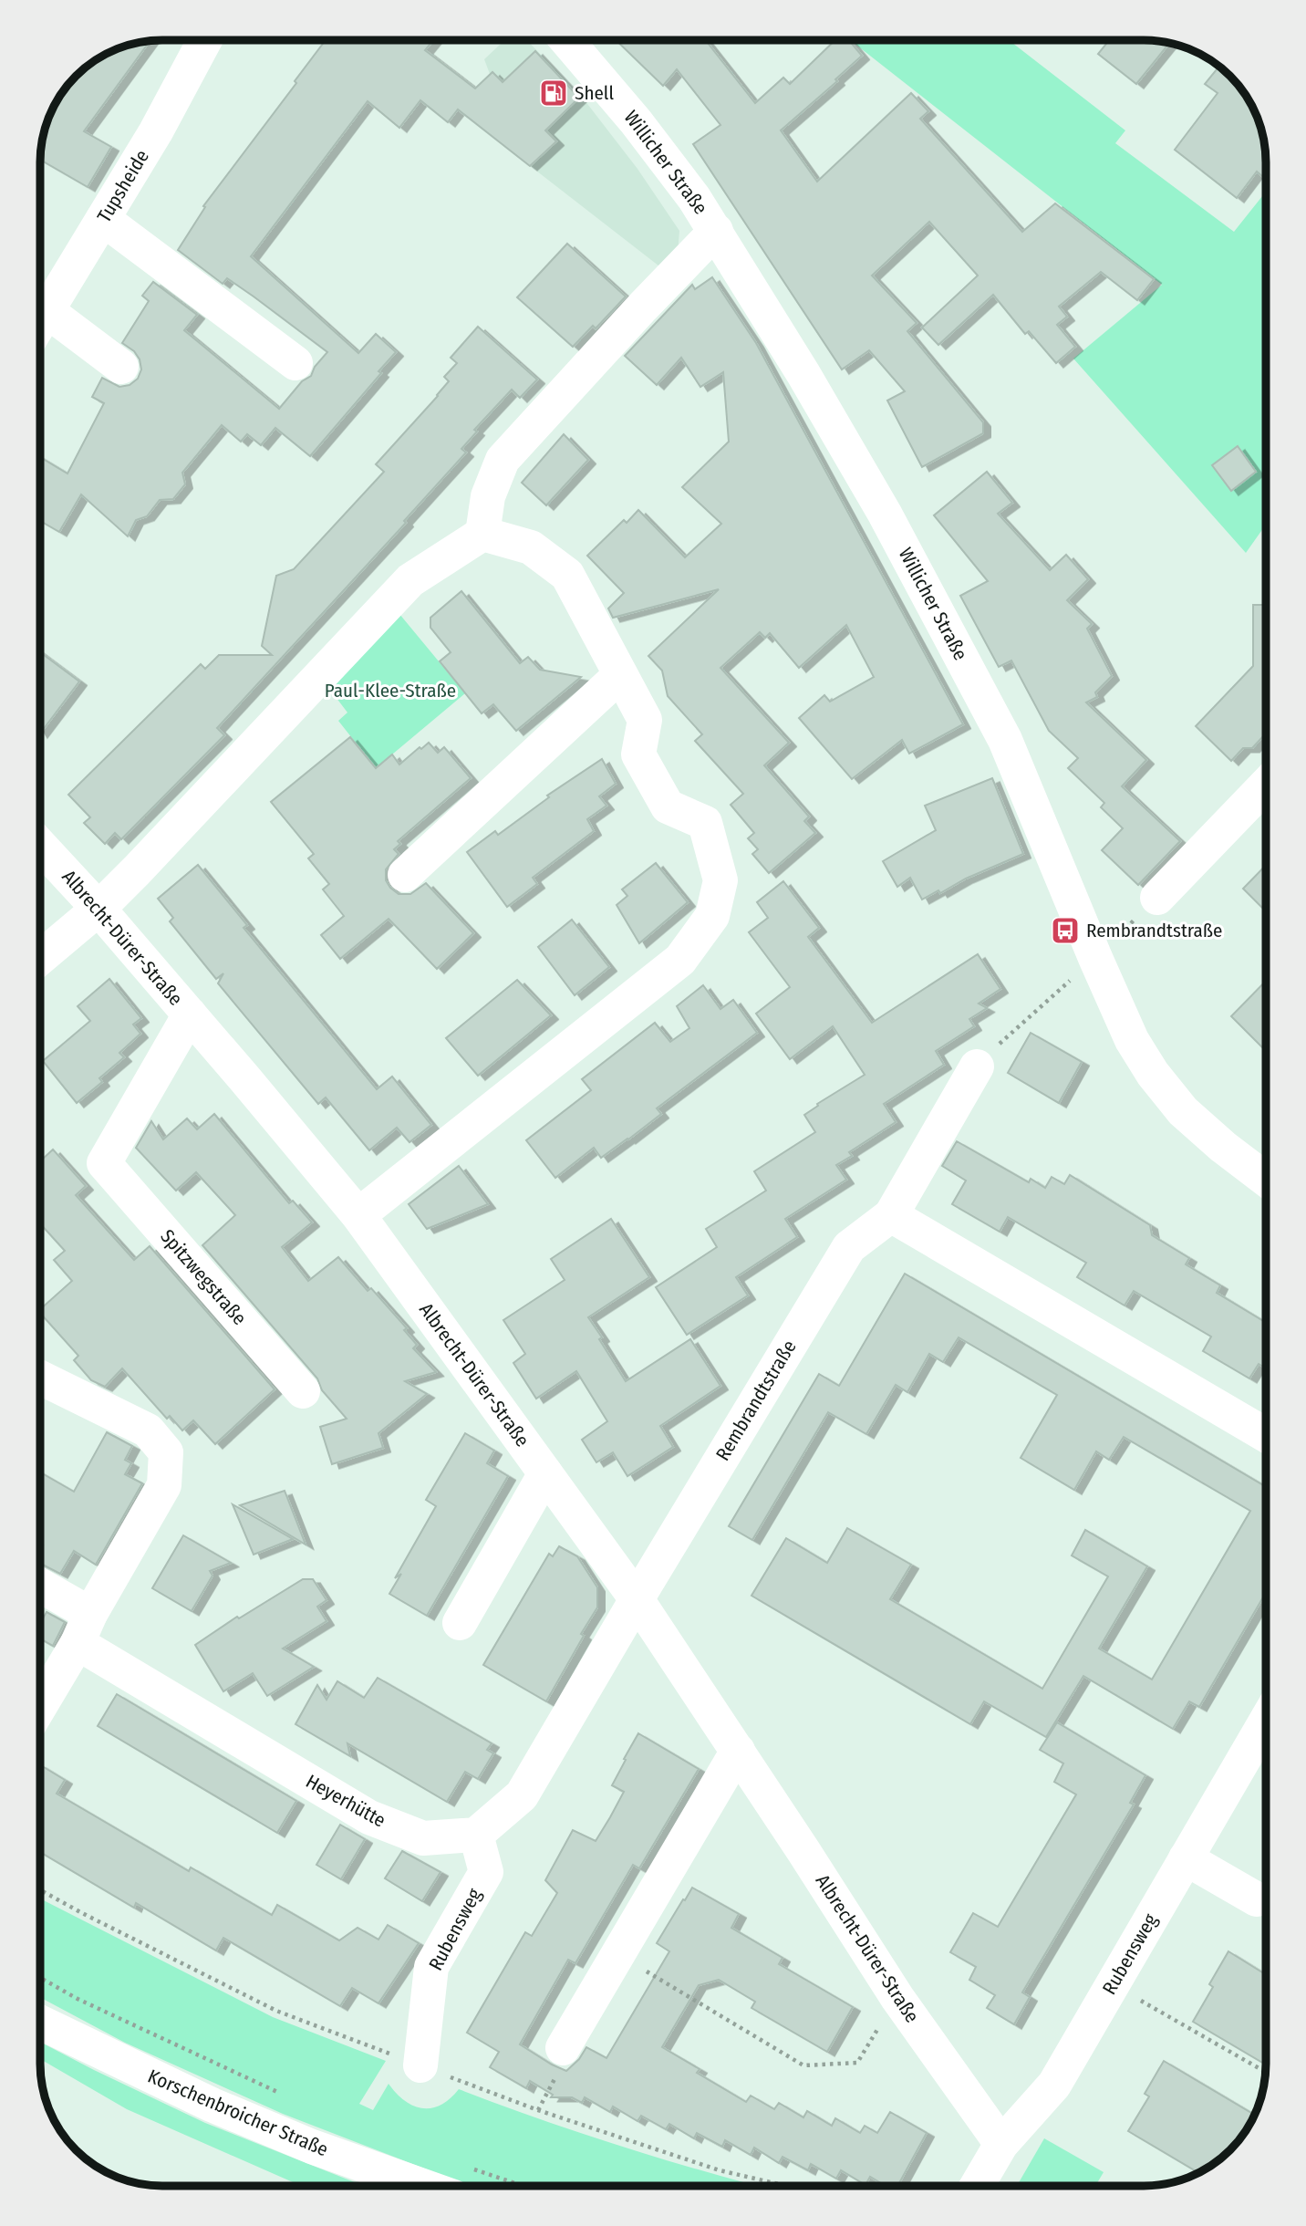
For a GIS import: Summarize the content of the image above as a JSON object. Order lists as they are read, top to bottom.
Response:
{
  "streets": {
    "street": [
      "Willicher Straße",
      "Tupsheide",
      "Albrecht-Dürer-Straße",
      "Spitzwegstraße",
      "Rembrandtstraße",
      "Heyerhütte",
      "Rubensweg",
      "Korschenbroicher Straße"
    ]
  },
  "crossings": [
    ["Albrecht-Dürer-Straße", "Spitzwegstraße"],
    ["Albrecht-Dürer-Straße", "Rembrandtstraße"],
    ["Albrecht-Dürer-Straße", "Rubensweg"],
    ["Heyerhütte", "Rubensweg"]
  ],
  "parks": ["Paul-Klee-Straße"],
  "places": {
    "fuel station": ["Shell"],
    "bus stop": ["Rembrandtstraße"]
  }
}
